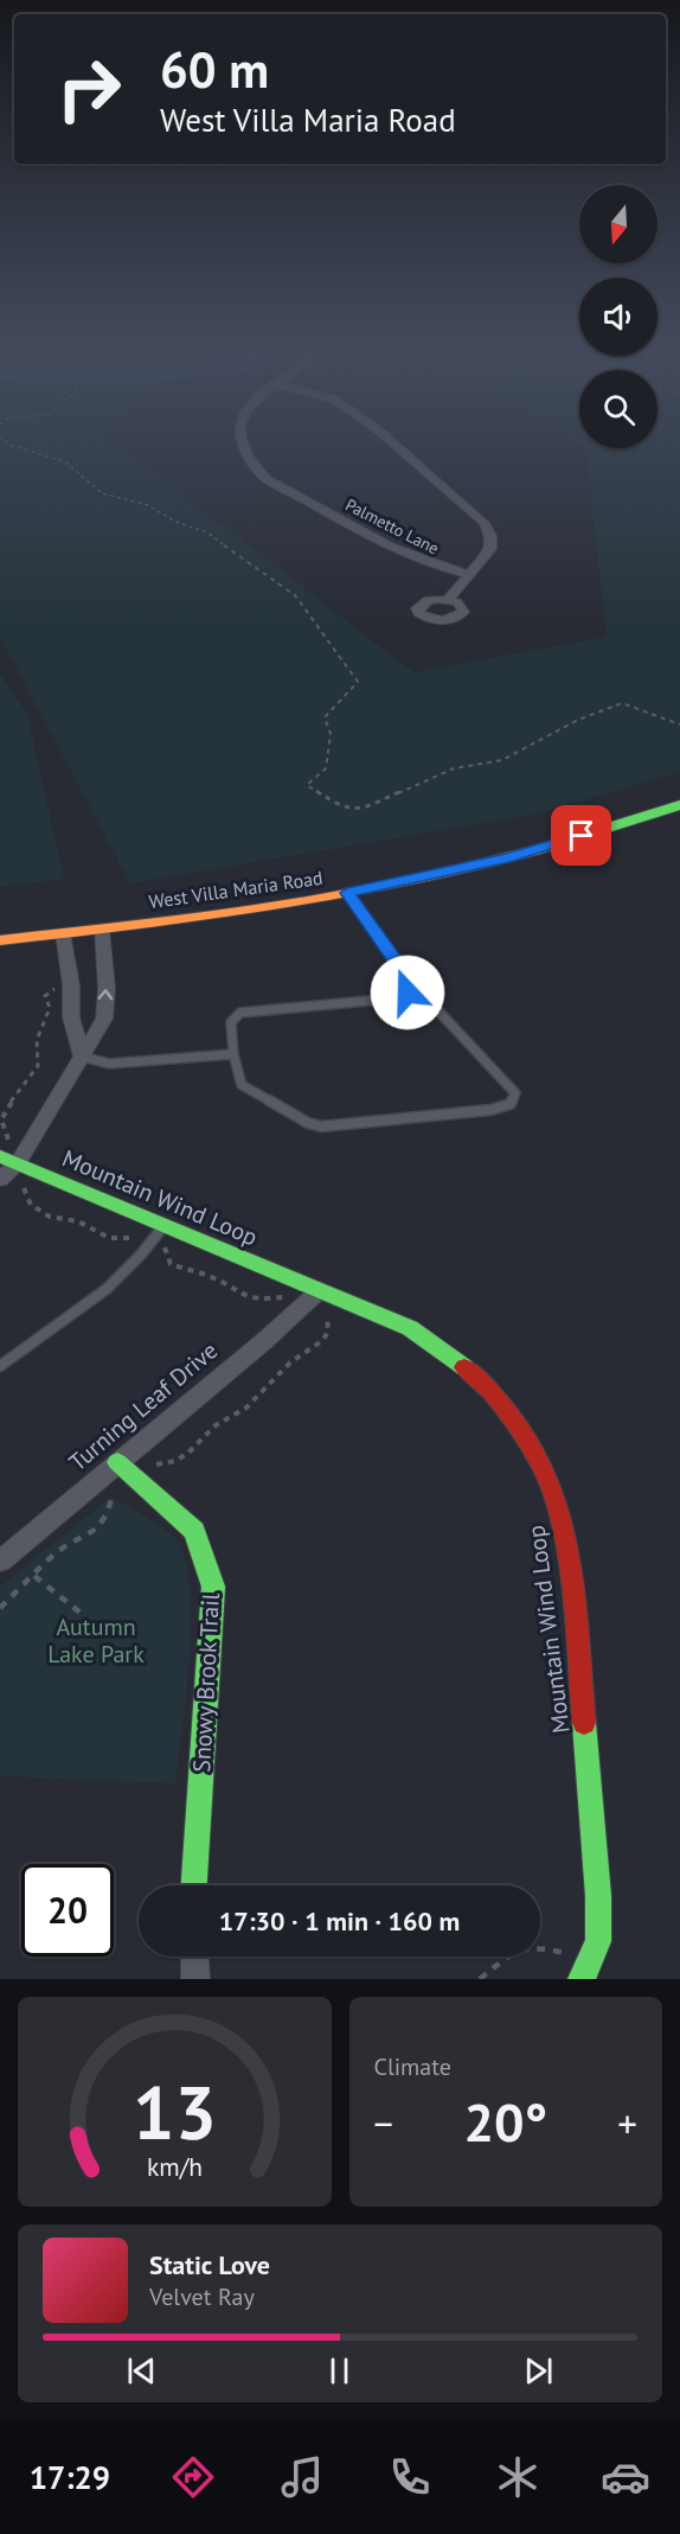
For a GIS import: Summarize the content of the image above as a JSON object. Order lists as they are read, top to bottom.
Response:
{
  "streets": {
    "street": [
      "Palmetto Lane",
      "West Villa Maria Road",
      "Mountain Wind Loop",
      "Turning Leaf Drive",
      "Snowy Brook Trail"
    ]
  },
  "crossings": [
    ["Mountain Wind Loop", "Turning Leaf Drive"],
    ["Turning Leaf Drive", "Snowy Brook Trail"]
  ],
  "parks": ["Autumn Lake Park"],
  "north": "bottom",
  "page": {
    "turn": ["60 m", "West Villa Maria Road"],
    "limit": "20",
    "trip": "17:30 · 1 min · 160 m",
    "tile": "Climate",
    "heat": ["−", "20°", "+"],
    "song": ["Static Love", "Velvet Ray"],
    "tabs": "17:29",
    "gauge": ["13", "km/h"]
  }
}
